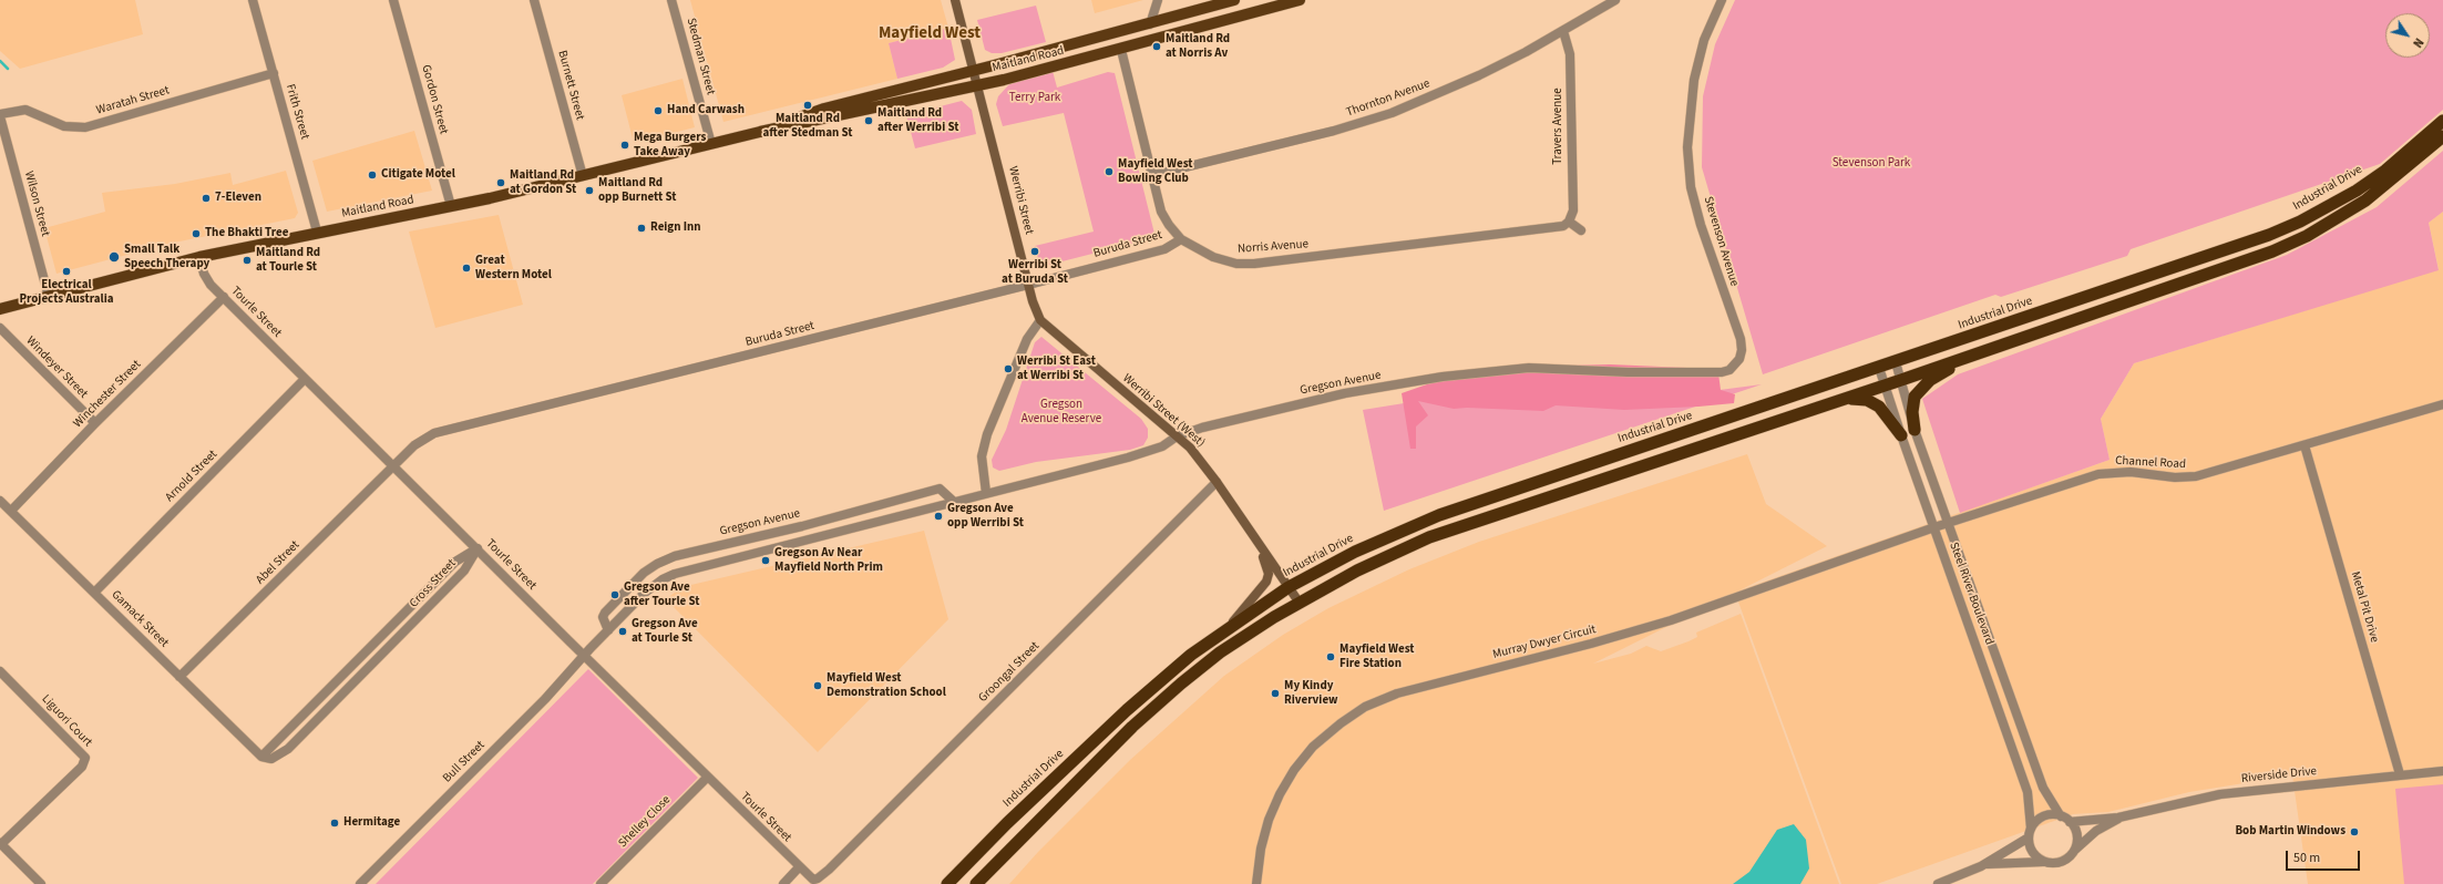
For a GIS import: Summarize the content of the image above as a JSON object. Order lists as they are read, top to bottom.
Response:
{
  "streets": {
    "highway": ["Industrial Drive"],
    "main road": ["Maitland Road", "Werribi Street", "Werribi Street (West)"],
    "street": [
      "Stedman Street",
      "Burnett Street",
      "Thornton Avenue",
      "Gordon Street",
      "Waratah Street",
      "Frith Street",
      "Travers Avenue",
      "Wilson Street",
      "Stevenson Avenue",
      "Buruda Street",
      "Norris Avenue",
      "Tourle Street",
      "Windeyer Street",
      "Gregson Avenue",
      "Winchester Street",
      "Channel Road",
      "Arnold Street",
      "Abel Street",
      "Cross Street",
      "Steel River Boulevard",
      "Metal Pit Drive",
      "Gamack Street",
      "Murray Dwyer Circuit",
      "Groongal Street",
      "Liguori Court",
      "Bull Street",
      "Riverside Drive",
      "Shelley Close"
    ]
  },
  "crossings": [
    ["Stedman Street", "Maitland Road"],
    ["Maitland Road", "Burnett Street"],
    ["Maitland Road", "Gordon Street"],
    ["Maitland Road", "Frith Street"],
    ["Maitland Road", "Werribi Street"],
    ["Maitland Road", "Wilson Street"],
    ["Maitland Road", "Norris Avenue"],
    ["Maitland Road", "Tourle Street"],
    ["Thornton Avenue", "Travers Avenue"],
    ["Thornton Avenue", "Norris Avenue"],
    ["Waratah Street", "Frith Street"],
    ["Waratah Street", "Wilson Street"],
    ["Travers Avenue", "Norris Avenue"],
    ["Industrial Drive", "Werribi Street (West)"],
    ["Industrial Drive", "Steel River Boulevard"],
    ["Werribi Street", "Buruda Street"],
    ["Werribi Street", "Werribi Street (West)"],
    ["Stevenson Avenue", "Gregson Avenue"],
    ["Buruda Street", "Norris Avenue"],
    ["Buruda Street", "Tourle Street"],
    ["Buruda Street", "Abel Street"],
    ["Tourle Street", "Gregson Avenue"],
    ["Tourle Street", "Winchester Street"],
    ["Tourle Street", "Arnold Street"],
    ["Tourle Street", "Abel Street"],
    ["Tourle Street", "Cross Street"],
    ["Tourle Street", "Groongal Street"],
    ["Tourle Street", "Bull Street"],
    ["Tourle Street", "Shelley Close"],
    ["Windeyer Street", "Winchester Street"],
    ["Gregson Avenue", "Werribi Street (West)"],
    ["Gregson Avenue", "Bull Street"],
    ["Winchester Street", "Gamack Street"],
    ["Werribi Street (West)", "Groongal Street"],
    ["Channel Road", "Steel River Boulevard"],
    ["Channel Road", "Metal Pit Drive"],
    ["Channel Road", "Murray Dwyer Circuit"],
    ["Arnold Street", "Gamack Street"],
    ["Abel Street", "Gamack Street"],
    ["Cross Street", "Gamack Street"],
    ["Steel River Boulevard", "Murray Dwyer Circuit"],
    ["Steel River Boulevard", "Riverside Drive"],
    ["Metal Pit Drive", "Riverside Drive"]
  ],
  "districts": ["Mayfield West"],
  "parks": ["Terry Park", "Stevenson Park", "Gregson Avenue Reserve"],
  "places": [
    "Maitland Rd at Norris Av",
    "Maitland Rd after Stedman St",
    "Hand Carwash",
    "Maitland Rd after Werribi St",
    "Mega Burgers Take Away",
    "Mayfield West Bowling Club",
    "Citigate Motel",
    "Maitland Rd at Gordon St",
    "Maitland Rd opp Burnett St",
    "7-Eleven",
    "Reign Inn",
    "The Bhakti Tree",
    "Werribi St at Buruda St",
    "Small Talk Speech Therapy",
    "Maitland Rd at Tourle St",
    "Great Western Motel",
    "Electrical Projects Australia",
    "Werribi St East at Werribi St",
    "Gregson Ave opp Werribi St",
    "Gregson Av Near Mayfield North Prim",
    "Gregson Ave after Tourle St",
    "Gregson Ave at Tourle St",
    "Mayfield West Fire Station",
    "Mayfield West Demonstration School",
    "My Kindy Riverview",
    "Hermitage",
    "Bob Martin Windows"
  ],
  "scale_bar": "50 m",
  "north": "bottom right"
}
